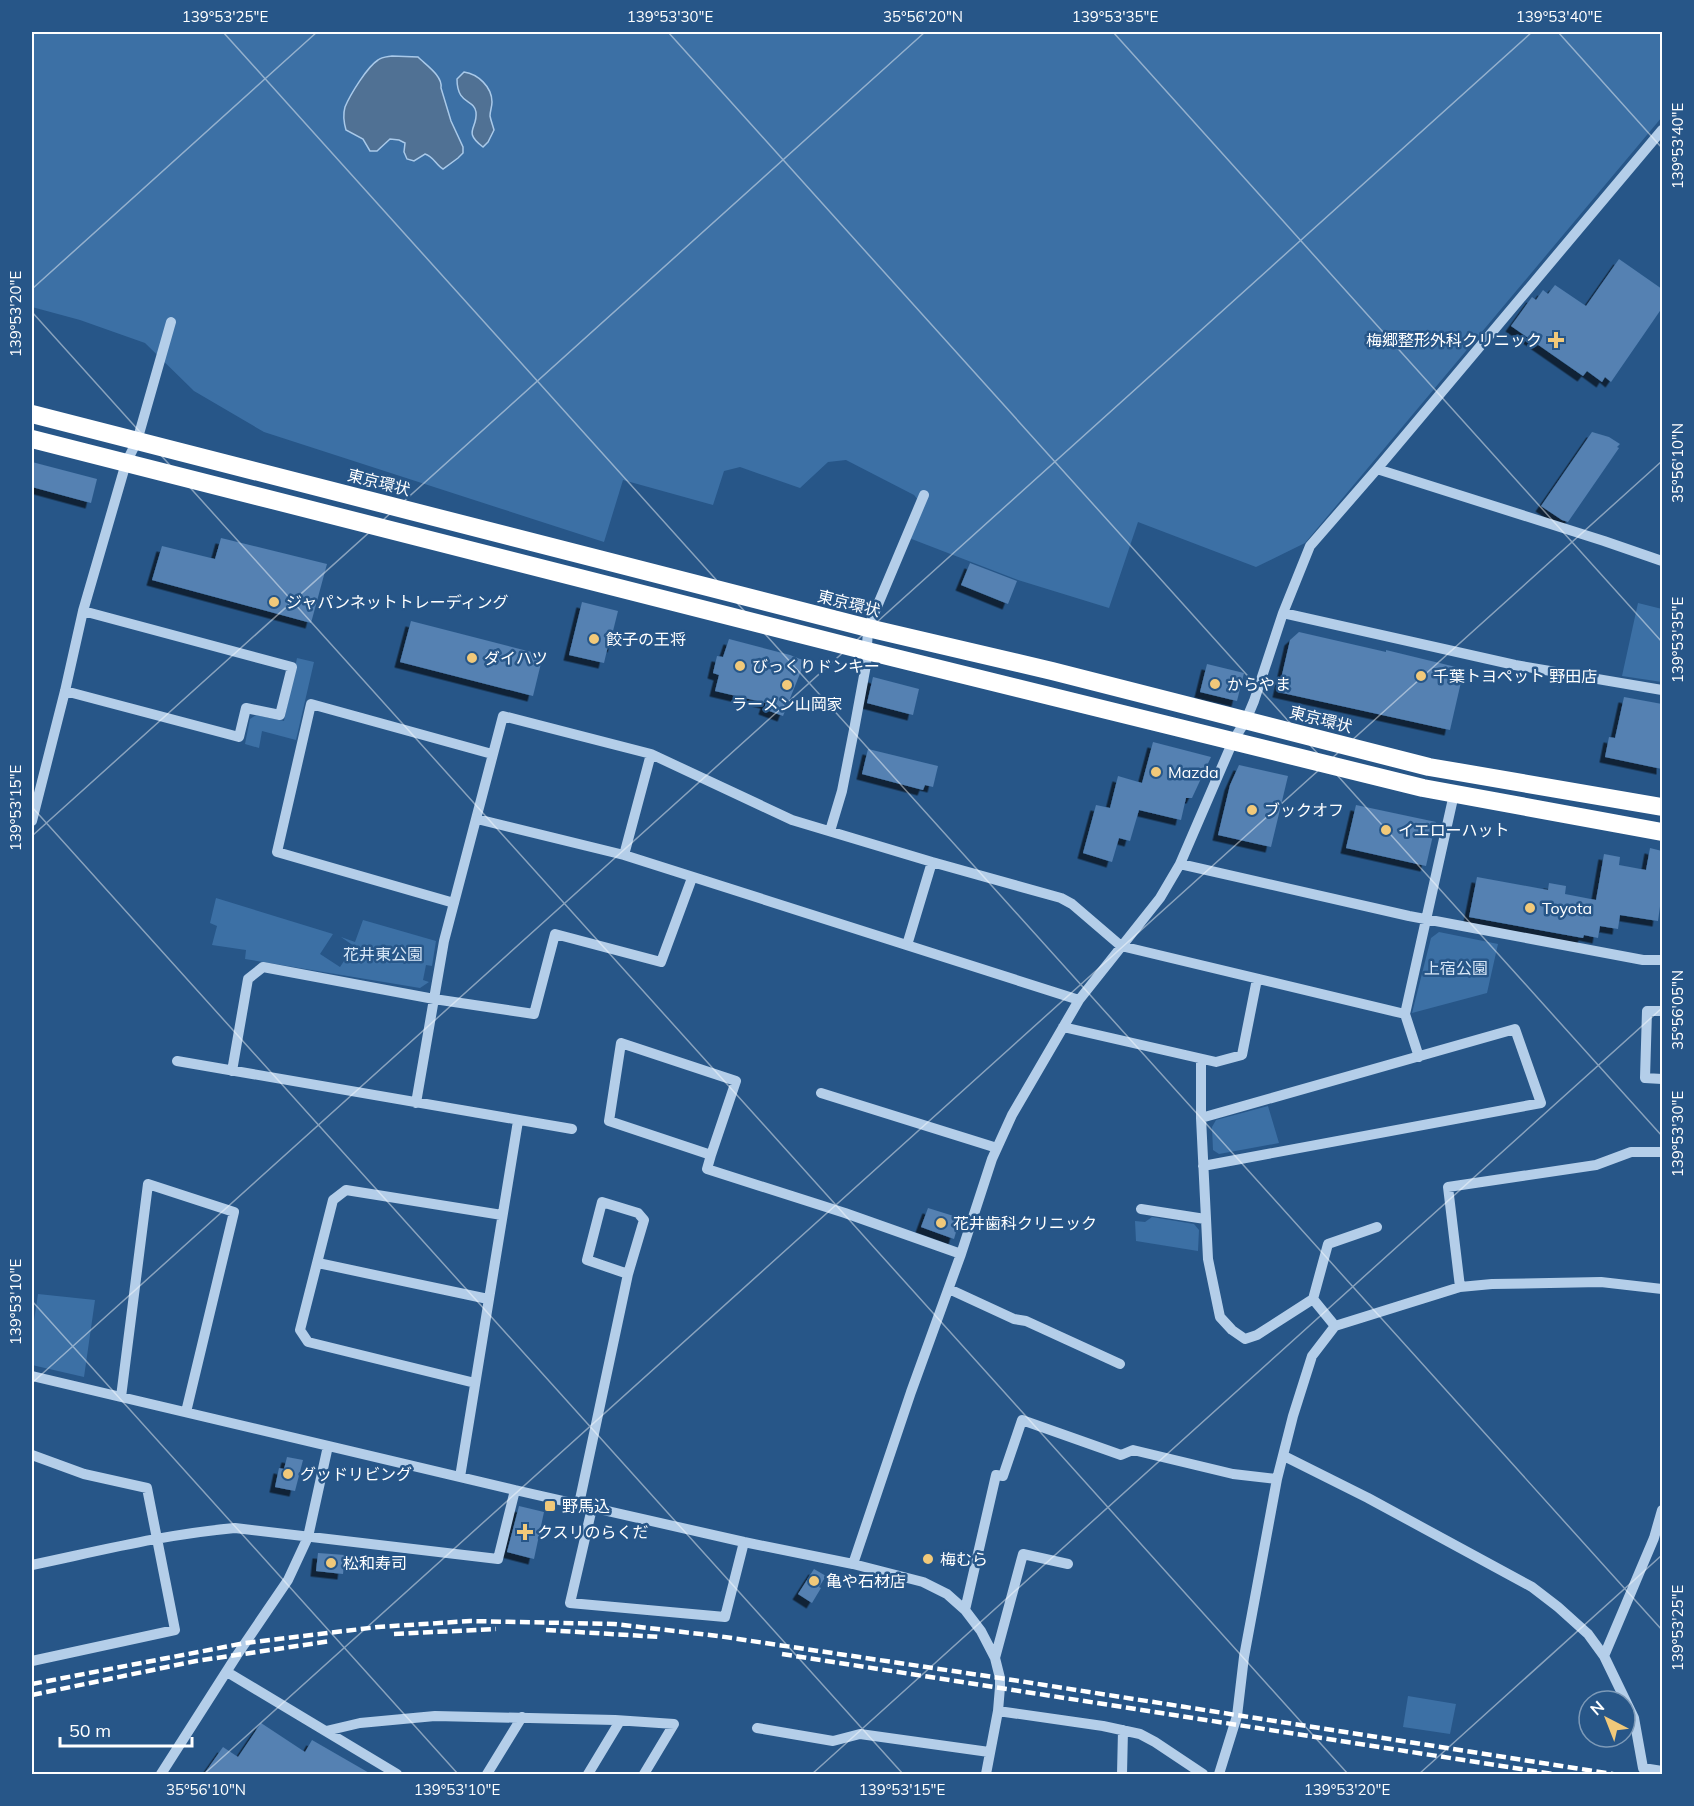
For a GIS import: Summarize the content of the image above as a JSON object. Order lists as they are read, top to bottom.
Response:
{
  "streets": {
    "highway": ["東京環状"]
  },
  "parks": ["花井東公園", "上宿公園"],
  "places": {
    "health": ["梅郷整形外科クリニック", "クスリのらくだ"],
    "other": [
      "ジャパンネットトレーディング",
      "餃子の王将",
      "ダイハツ",
      "びっくりドンキー",
      "千葉トヨペット 野田店",
      "からやま",
      "ラーメン山岡家",
      "Mazda",
      "ブックオフ",
      "イエローハット",
      "Toyota",
      "花井歯科クリニック",
      "グッドリビング",
      "梅むら",
      "松和寿司",
      "亀や石材店"
    ],
    "transit": ["野馬込"]
  },
  "scale_bar": "50 m",
  "north": "top left",
  "coordinates": [
    "139°53'25\"E",
    "139°53'30\"E",
    "35°56'20\"N",
    "139°53'35\"E",
    "139°53'40\"E",
    "139°53'20\"E",
    "35°56'10\"N",
    "139°53'15\"E",
    "35°56'05\"N",
    "139°53'10\"E"
  ]
}
